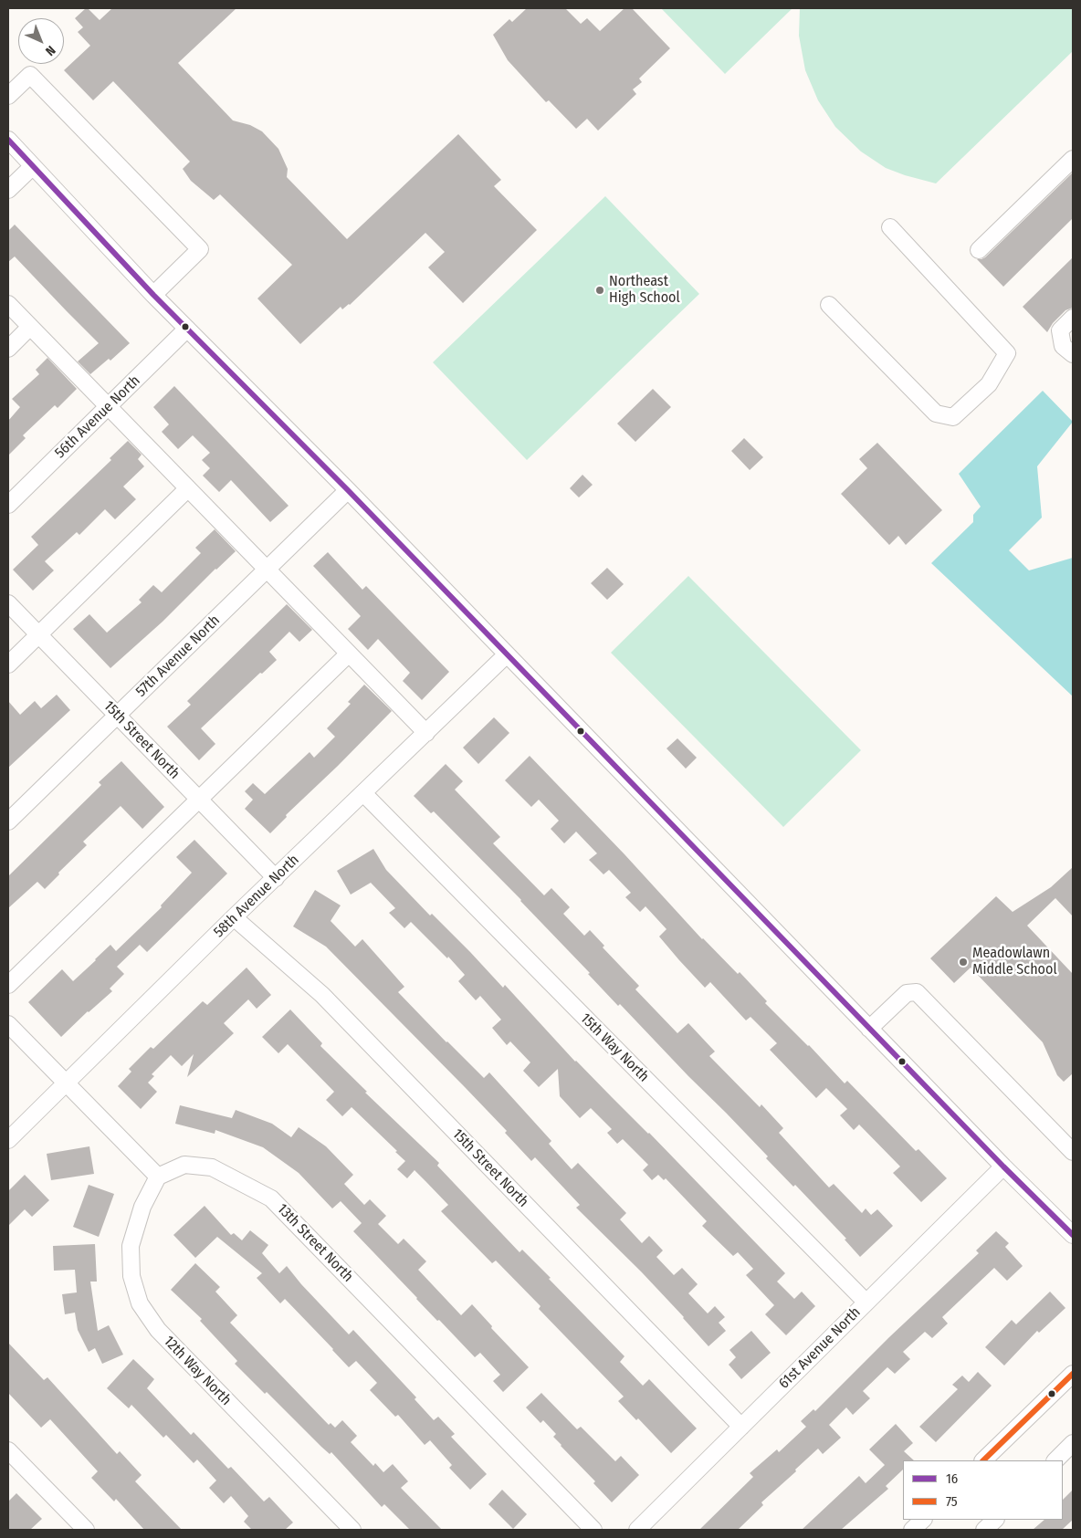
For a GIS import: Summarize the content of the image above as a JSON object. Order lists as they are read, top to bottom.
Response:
{
  "streets": {
    "street": [
      "56th Avenue North",
      "57th Avenue North",
      "15th Street North",
      "58th Avenue North",
      "15th Way North",
      "13th Street North",
      "61st Avenue North",
      "12th Way North"
    ]
  },
  "crossings": [
    ["57th Avenue North", "15th Street North"],
    ["15th Street North", "58th Avenue North"],
    ["15th Street North", "61st Avenue North"],
    ["58th Avenue North", "15th Way North"],
    ["15th Way North", "61st Avenue North"],
    ["13th Street North", "12th Way North"]
  ],
  "places": ["Northeast High School", "Meadowlawn Middle School"],
  "lines": ["transit line 16", "transit line 75"],
  "legend": ["16", "75"],
  "north": "bottom right"
}
